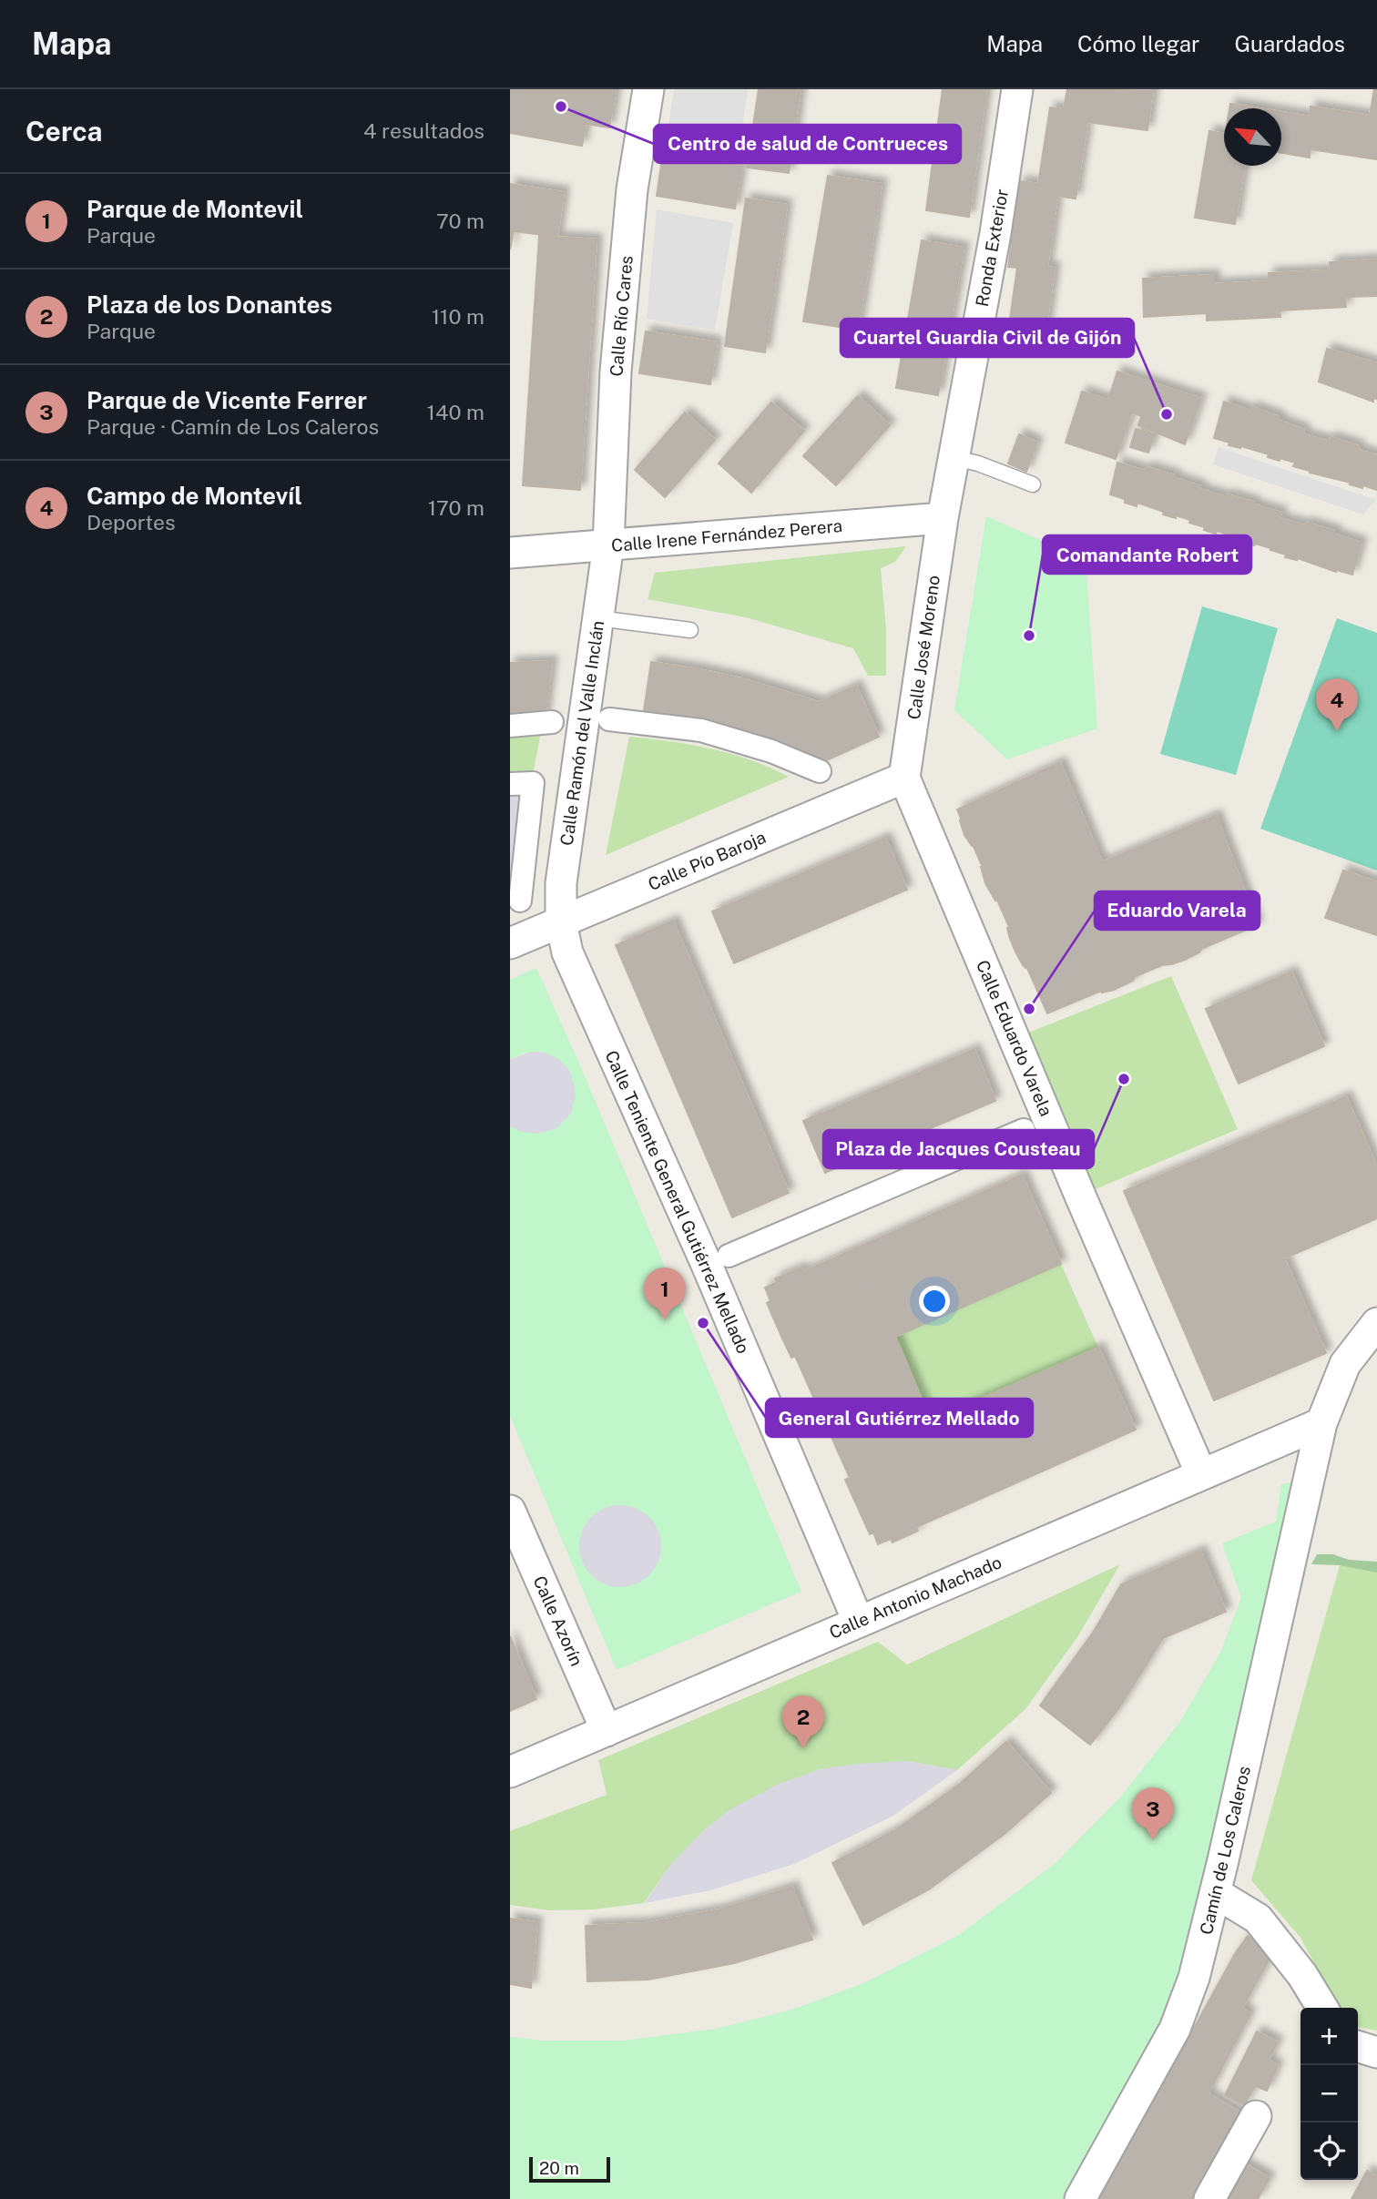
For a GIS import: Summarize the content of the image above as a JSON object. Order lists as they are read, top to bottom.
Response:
{
  "streets": {
    "street": [
      "Ronda Exterior",
      "Calle Río Cares",
      "Calle Irene Fernández Perera",
      "Calle José Moreno",
      "Calle Ramón del Valle Inclán",
      "Calle Pío Baroja",
      "Calle Eduardo Varela",
      "Calle Teniente General Gutiérrez Mellado",
      "Calle Antonio Machado",
      "Calle Azorín",
      "Camín de Los Caleros"
    ]
  },
  "crossings": [
    ["Ronda Exterior", "Calle Irene Fernández Perera"],
    ["Ronda Exterior", "Calle José Moreno"],
    ["Calle Río Cares", "Calle Irene Fernández Perera"],
    ["Calle Río Cares", "Calle Ramón del Valle Inclán"],
    ["Calle Irene Fernández Perera", "Calle José Moreno"],
    ["Calle Irene Fernández Perera", "Calle Ramón del Valle Inclán"],
    ["Calle José Moreno", "Calle Pío Baroja"],
    ["Calle José Moreno", "Calle Eduardo Varela"],
    ["Calle Ramón del Valle Inclán", "Calle Pío Baroja"],
    ["Calle Ramón del Valle Inclán", "Calle Teniente General Gutiérrez Mellado"],
    ["Calle Pío Baroja", "Calle Eduardo Varela"],
    ["Calle Pío Baroja", "Calle Teniente General Gutiérrez Mellado"],
    ["Calle Eduardo Varela", "Calle Antonio Machado"],
    ["Calle Teniente General Gutiérrez Mellado", "Calle Antonio Machado"],
    ["Calle Antonio Machado", "Calle Azorín"],
    ["Calle Antonio Machado", "Camín de Los Caleros"]
  ],
  "places": [
    "Centro de salud de Contrueces",
    "Cuartel Guardia Civil de Gijón",
    "Comandante Robert",
    "Eduardo Varela",
    "Plaza de Jacques Cousteau",
    "General Gutiérrez Mellado"
  ],
  "scale_bar": "20 m",
  "north": "top left",
  "page": {
    "header": "Mapa",
    "nav": ["Mapa", "Cómo llegar", "Guardados"],
    "heading": ["Cerca", "4 resultados"],
    "list": [
      {
        "mark": "1",
        "name": "Parque de Montevil",
        "note": "Parque",
        "value": "70 m"
      },
      {
        "mark": "2",
        "name": "Plaza de los Donantes",
        "note": "Parque",
        "value": "110 m"
      },
      {
        "mark": "3",
        "name": "Parque de Vicente Ferrer",
        "note": "Parque · Camín de Los Caleros",
        "value": "140 m"
      },
      {
        "mark": "4",
        "name": "Campo de Montevíl",
        "note": "Deportes",
        "value": "170 m"
      }
    ],
    "pins": [
      "4",
      "1",
      "2",
      "3"
    ],
    "map_buttons": ["+", "−"],
    "scale": "20 m"
  }
}
